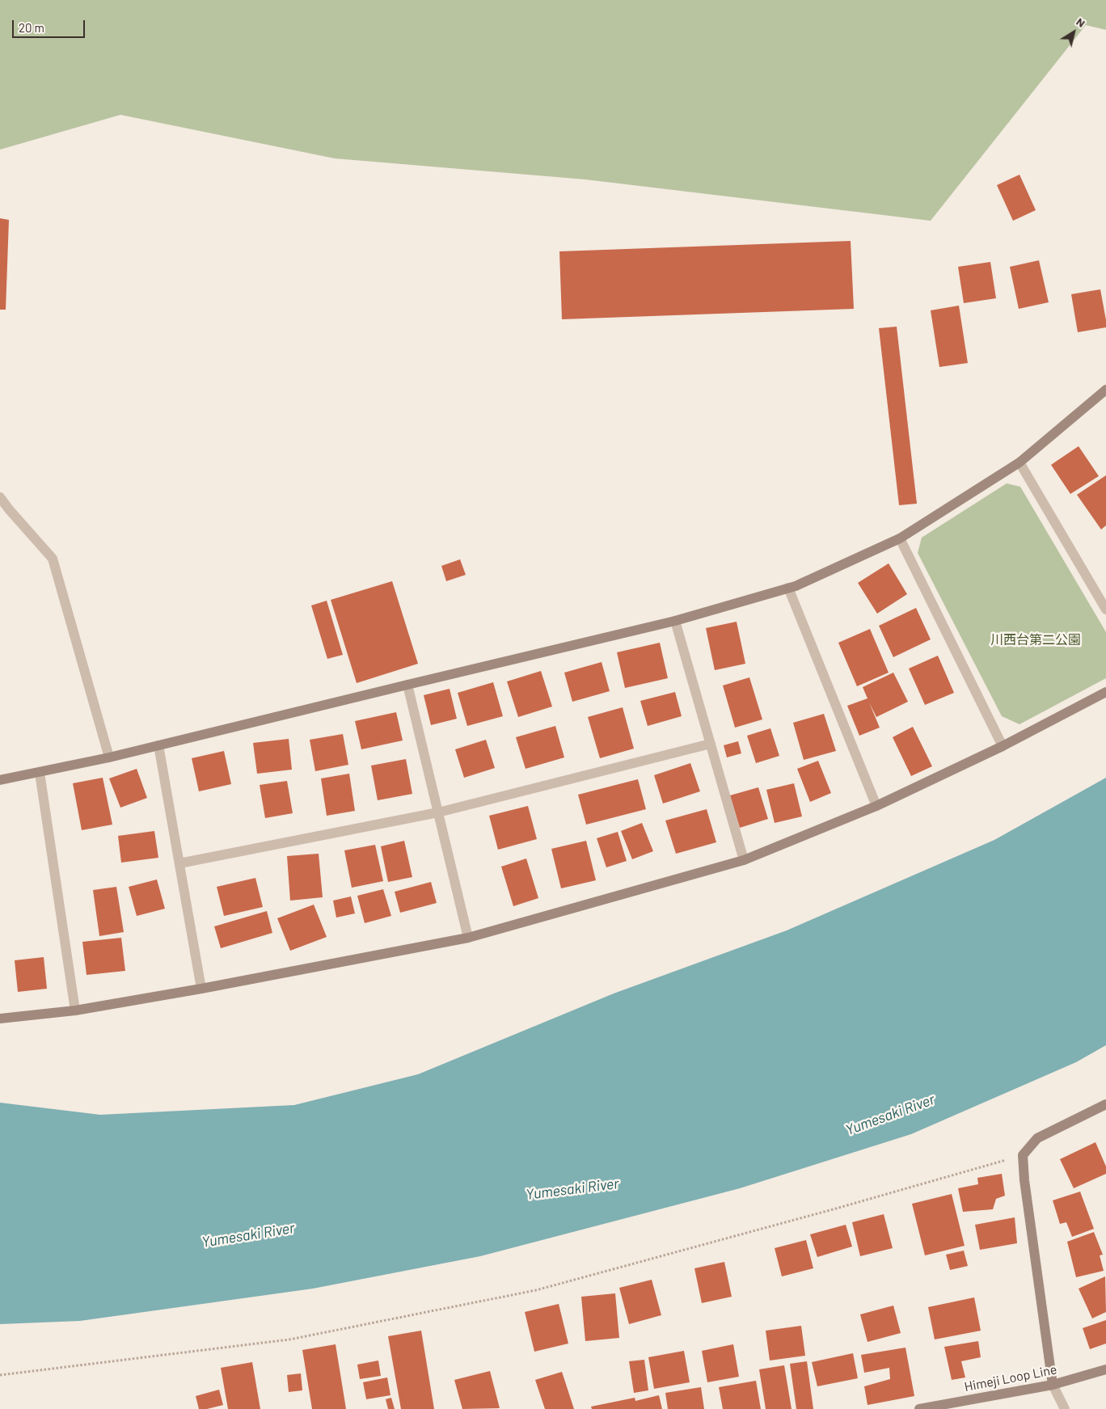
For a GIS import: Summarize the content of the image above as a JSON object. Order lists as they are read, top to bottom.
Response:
{
  "streets": {
    "street": ["Himeji Loop Line"]
  },
  "water": ["Yumesaki River"],
  "parks": ["川西台第二公園"],
  "scale_bar": "20 m",
  "north": "top right"
}
